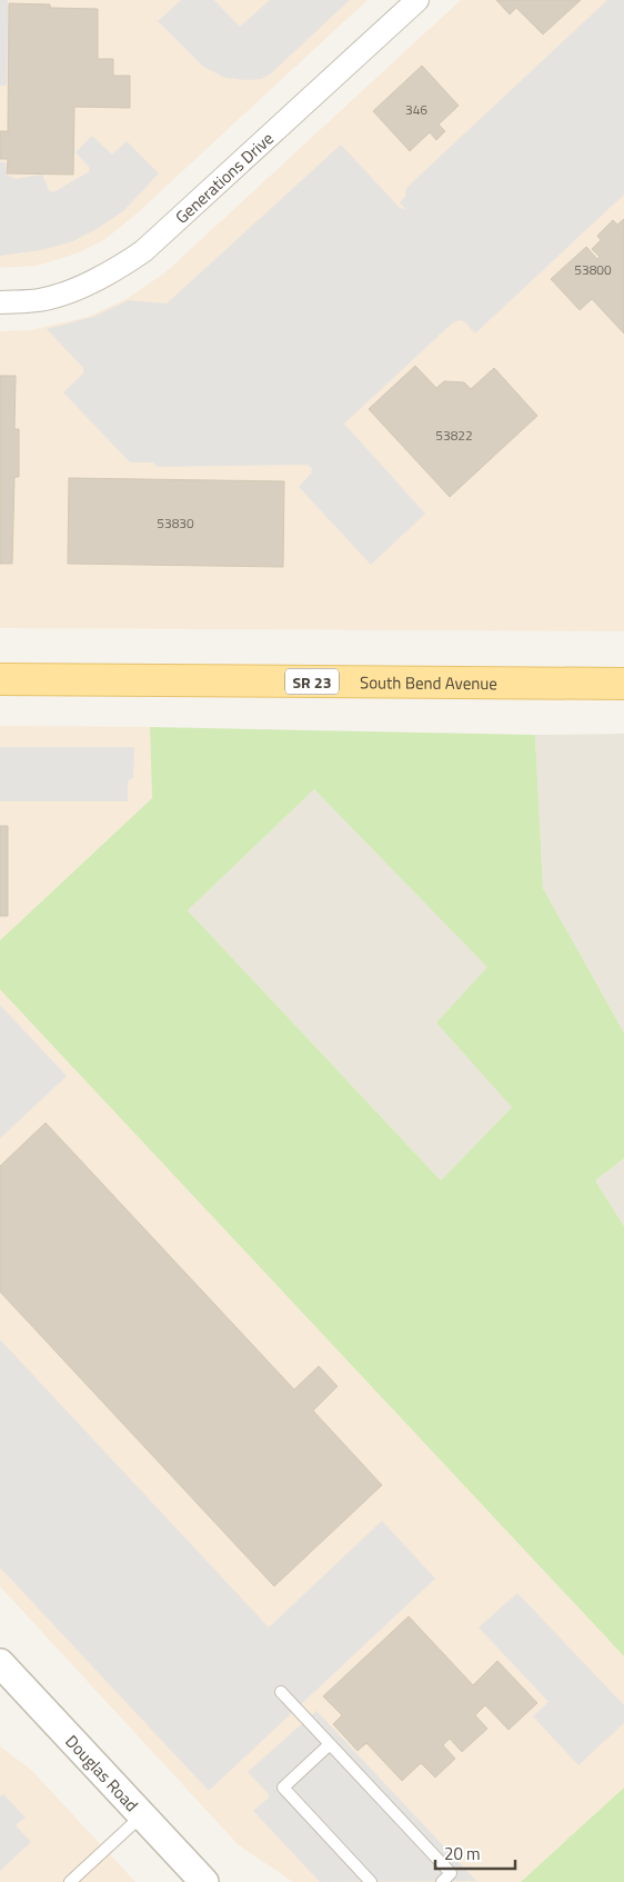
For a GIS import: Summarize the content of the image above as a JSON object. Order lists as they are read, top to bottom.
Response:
{
  "streets": {
    "main road": ["SR 23", "South Bend Avenue"],
    "street": ["Generations Drive", "Douglas Road"]
  },
  "house_numbers": [
    "346",
    "53800",
    "53822",
    "53830"
  ],
  "scale_bar": "20 m"
}
